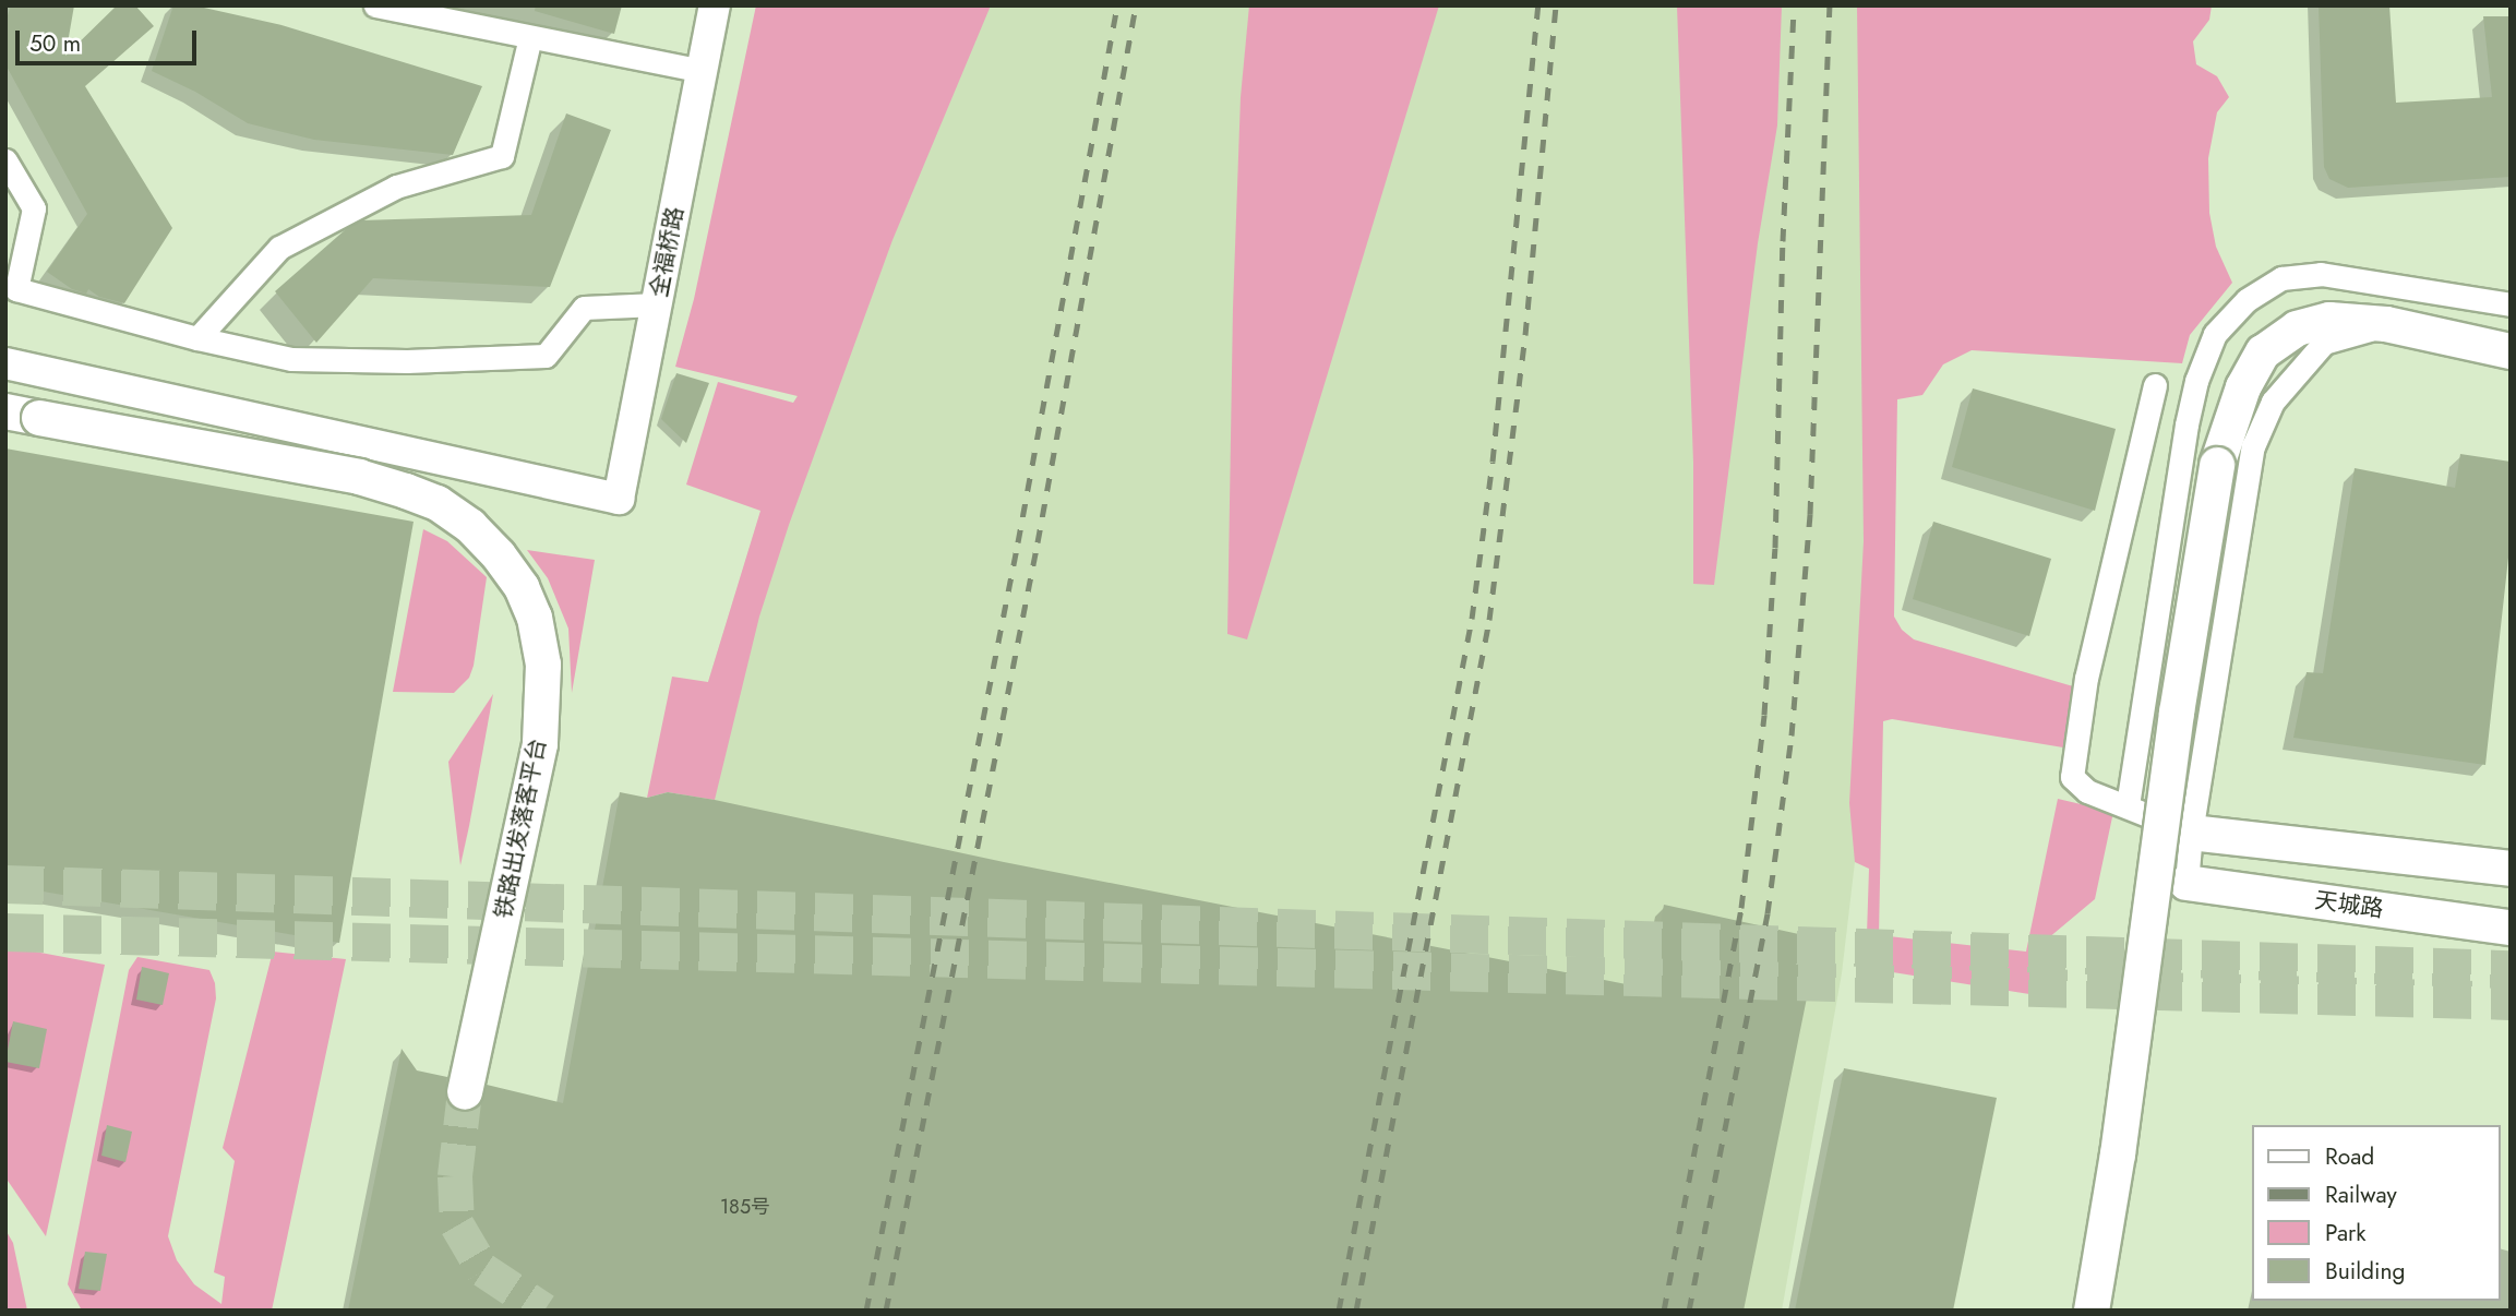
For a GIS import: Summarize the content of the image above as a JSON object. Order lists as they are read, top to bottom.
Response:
{
  "streets": {
    "main road": ["铁路出发落客平台", "天城路"],
    "street": ["全福桥路"]
  },
  "house_numbers": ["185号"],
  "legend": [
    "Road",
    "Railway",
    "Park",
    "Building"
  ],
  "scale_bar": "50 m"
}
